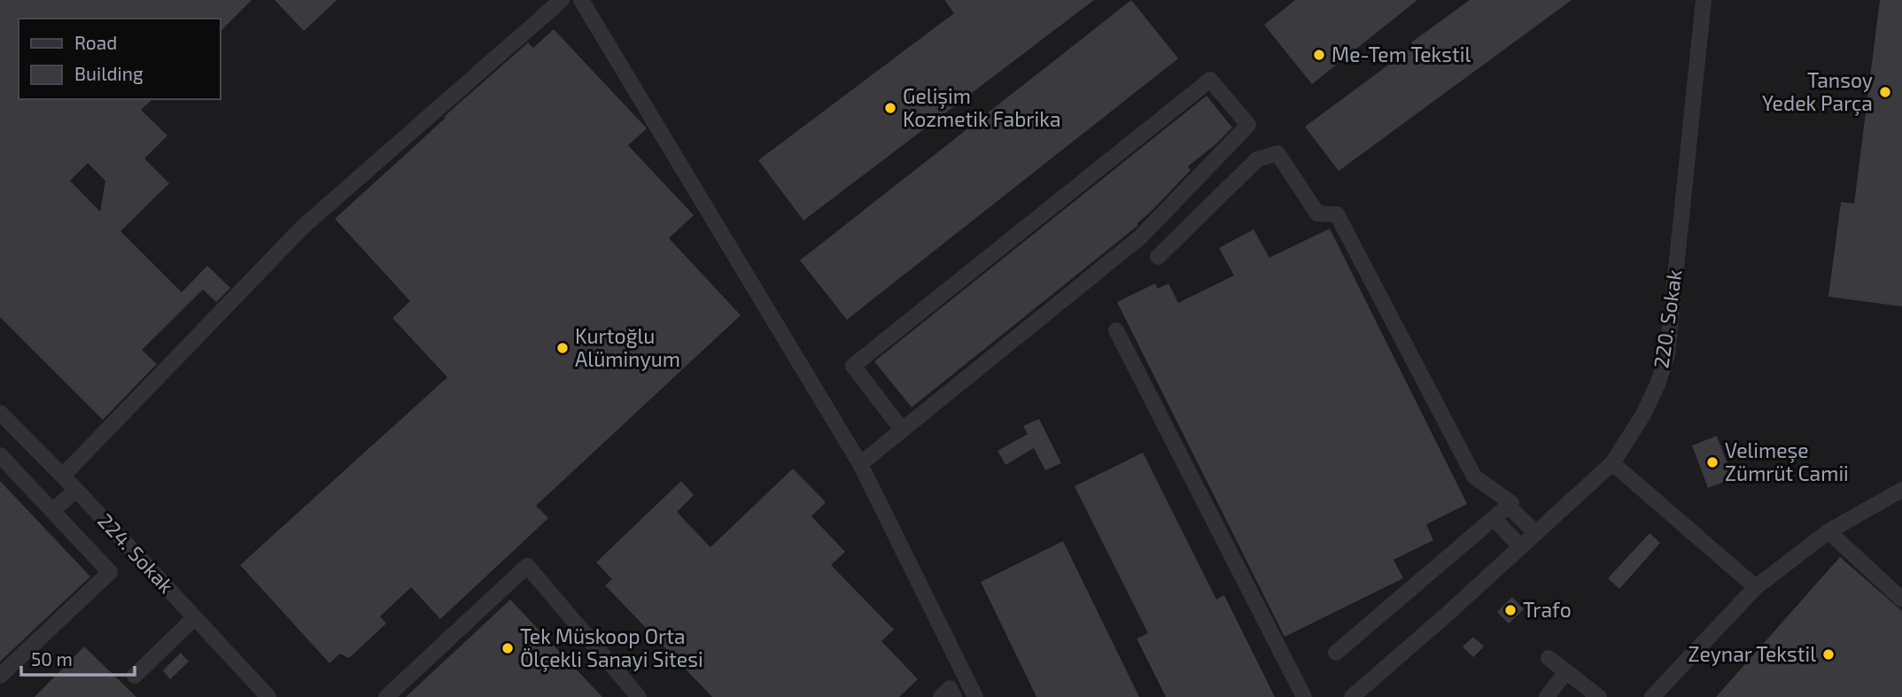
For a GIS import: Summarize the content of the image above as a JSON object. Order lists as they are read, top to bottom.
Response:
{
  "streets": {
    "street": ["220. Sokak", "224. Sokak"]
  },
  "places": [
    "Me-Tem Tekstil",
    "Tansoy Yedek Parça",
    "Gelişim Kozmetik Fabrika",
    "Kurtoğlu Alüminyum",
    "Velimeşe Zümrüt Camii",
    "Trafo",
    "Tek Müskoop Orta Ölçekli Sanayi Sitesi",
    "Zeynar Tekstil"
  ],
  "legend": ["Road", "Building"],
  "scale_bar": "50 m"
}
